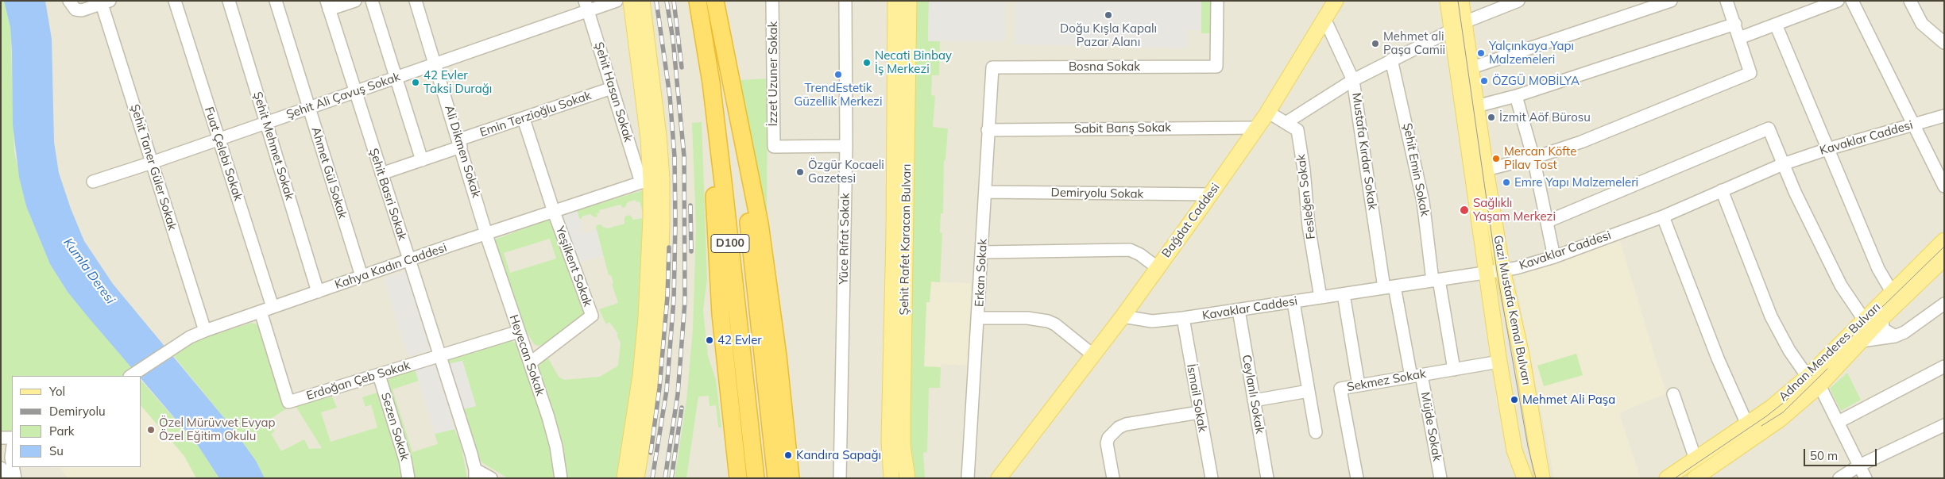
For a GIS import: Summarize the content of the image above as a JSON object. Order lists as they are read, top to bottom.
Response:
{
  "streets": {
    "highway": ["D100"],
    "main road": [
      "Bağdat Caddesi",
      "Şehit Rafet Karacan Bulvarı",
      "Gazi Mustafa Kemal Bulvarı",
      "Adnan Menderes Bulvarı"
    ],
    "street": [
      "Bosna Sokak",
      "İzzet Uzuner Sokak",
      "Şehit Hasan Sokak",
      "Şehit Ali Çavuş Sokak",
      "Emin Terzioğlu Sokak",
      "Sabit Barış Sokak",
      "Kavaklar Caddesi",
      "Şehit Mehmet Sokak",
      "Ali Dikmen Sokak",
      "Mustafa Kırdar Sokak",
      "Fuat Çelebi Sokak",
      "Şehit Taner Güler Sokak",
      "Şehit Emin Sokak",
      "Ahmet Gül Sokak",
      "Demiryolu Sokak",
      "Şehit Basri Sokak",
      "Fesleğen Sokak",
      "Yüce Rıfat Sokak",
      "Kahya Kadın Caddesi",
      "Yeşilkent Sokak",
      "Erkan Sokak",
      "Heyecan Sokak",
      "Erdoğan Çeb Sokak",
      "Sekmez Sokak",
      "Ceylanlı Sokak",
      "İsmail Sokak",
      "Sezen Sokak",
      "Müjde Sokak"
    ]
  },
  "crossings": [
    ["Bosna Sokak", "Erkan Sokak"],
    ["İzzet Uzuner Sokak", "Yüce Rıfat Sokak"],
    ["Şehit Hasan Sokak", "Şehit Ali Çavuş Sokak"],
    ["Şehit Hasan Sokak", "Emin Terzioğlu Sokak"],
    ["Şehit Hasan Sokak", "Kahya Kadın Caddesi"],
    ["Şehit Ali Çavuş Sokak", "Şehit Mehmet Sokak"],
    ["Şehit Ali Çavuş Sokak", "Ali Dikmen Sokak"],
    ["Şehit Ali Çavuş Sokak", "Fuat Çelebi Sokak"],
    ["Şehit Ali Çavuş Sokak", "Şehit Taner Güler Sokak"],
    ["Şehit Ali Çavuş Sokak", "Ahmet Gül Sokak"],
    ["Şehit Ali Çavuş Sokak", "Şehit Basri Sokak"],
    ["Emin Terzioğlu Sokak", "Ali Dikmen Sokak"],
    ["Emin Terzioğlu Sokak", "Şehit Basri Sokak"],
    ["Sabit Barış Sokak", "Bağdat Caddesi"],
    ["Sabit Barış Sokak", "Erkan Sokak"],
    ["Kavaklar Caddesi", "Mustafa Kırdar Sokak"],
    ["Kavaklar Caddesi", "Şehit Emin Sokak"],
    ["Kavaklar Caddesi", "Fesleğen Sokak"],
    ["Kavaklar Caddesi", "Bağdat Caddesi"],
    ["Kavaklar Caddesi", "Gazi Mustafa Kemal Bulvarı"],
    ["Kavaklar Caddesi", "Ceylanlı Sokak"],
    ["Kavaklar Caddesi", "İsmail Sokak"],
    ["Kavaklar Caddesi", "Müjde Sokak"],
    ["Şehit Mehmet Sokak", "Kahya Kadın Caddesi"],
    ["Ali Dikmen Sokak", "Kahya Kadın Caddesi"],
    ["Ali Dikmen Sokak", "Heyecan Sokak"],
    ["Mustafa Kırdar Sokak", "Bağdat Caddesi"],
    ["Mustafa Kırdar Sokak", "Müjde Sokak"],
    ["Fuat Çelebi Sokak", "Kahya Kadın Caddesi"],
    ["Şehit Taner Güler Sokak", "Kahya Kadın Caddesi"],
    ["Şehit Emin Sokak", "Sekmez Sokak"],
    ["Ahmet Gül Sokak", "Kahya Kadın Caddesi"],
    ["Demiryolu Sokak", "Bağdat Caddesi"],
    ["Demiryolu Sokak", "Erkan Sokak"],
    ["Şehit Basri Sokak", "Kahya Kadın Caddesi"],
    ["Şehit Basri Sokak", "Erdoğan Çeb Sokak"],
    ["Fesleğen Sokak", "Bağdat Caddesi"],
    ["Kahya Kadın Caddesi", "Yeşilkent Sokak"],
    ["Kahya Kadın Caddesi", "Heyecan Sokak"],
    ["Kahya Kadın Caddesi", "Erdoğan Çeb Sokak"],
    ["Yeşilkent Sokak", "Heyecan Sokak"],
    ["Gazi Mustafa Kemal Bulvarı", "Sekmez Sokak"],
    ["Heyecan Sokak", "Erdoğan Çeb Sokak"],
    ["Erdoğan Çeb Sokak", "Sezen Sokak"],
    ["Sekmez Sokak", "Müjde Sokak"]
  ],
  "water": ["Kumla Deresi"],
  "places": [
    "Doğu Kışla Kapalı Pazar Alanı",
    "Mehmet ali Paşa Camii",
    "Yalçınkaya Yapı Malzemeleri",
    "Necati Binbay İş Merkezi",
    "TrendEstetik Güzellik Merkezi",
    "ÖZGÜ MOBİLYA",
    "42 Evler Taksi Durağı",
    "İzmit Aöf Bürosu",
    "Mercan Köfte Pilav Tost",
    "Özgür Kocaeli Gazetesi",
    "Emre Yapı Malzemeleri",
    "Sağlıklı Yaşam Merkezi",
    "42 Evler",
    "Mehmet Ali Paşa",
    "Özel Mürüvvet Evyap Özel Eğitim Okulu",
    "Kandıra Sapağı"
  ],
  "legend": [
    "Yol",
    "Demiryolu",
    "Park",
    "Su"
  ],
  "scale_bar": "50 m"
}
